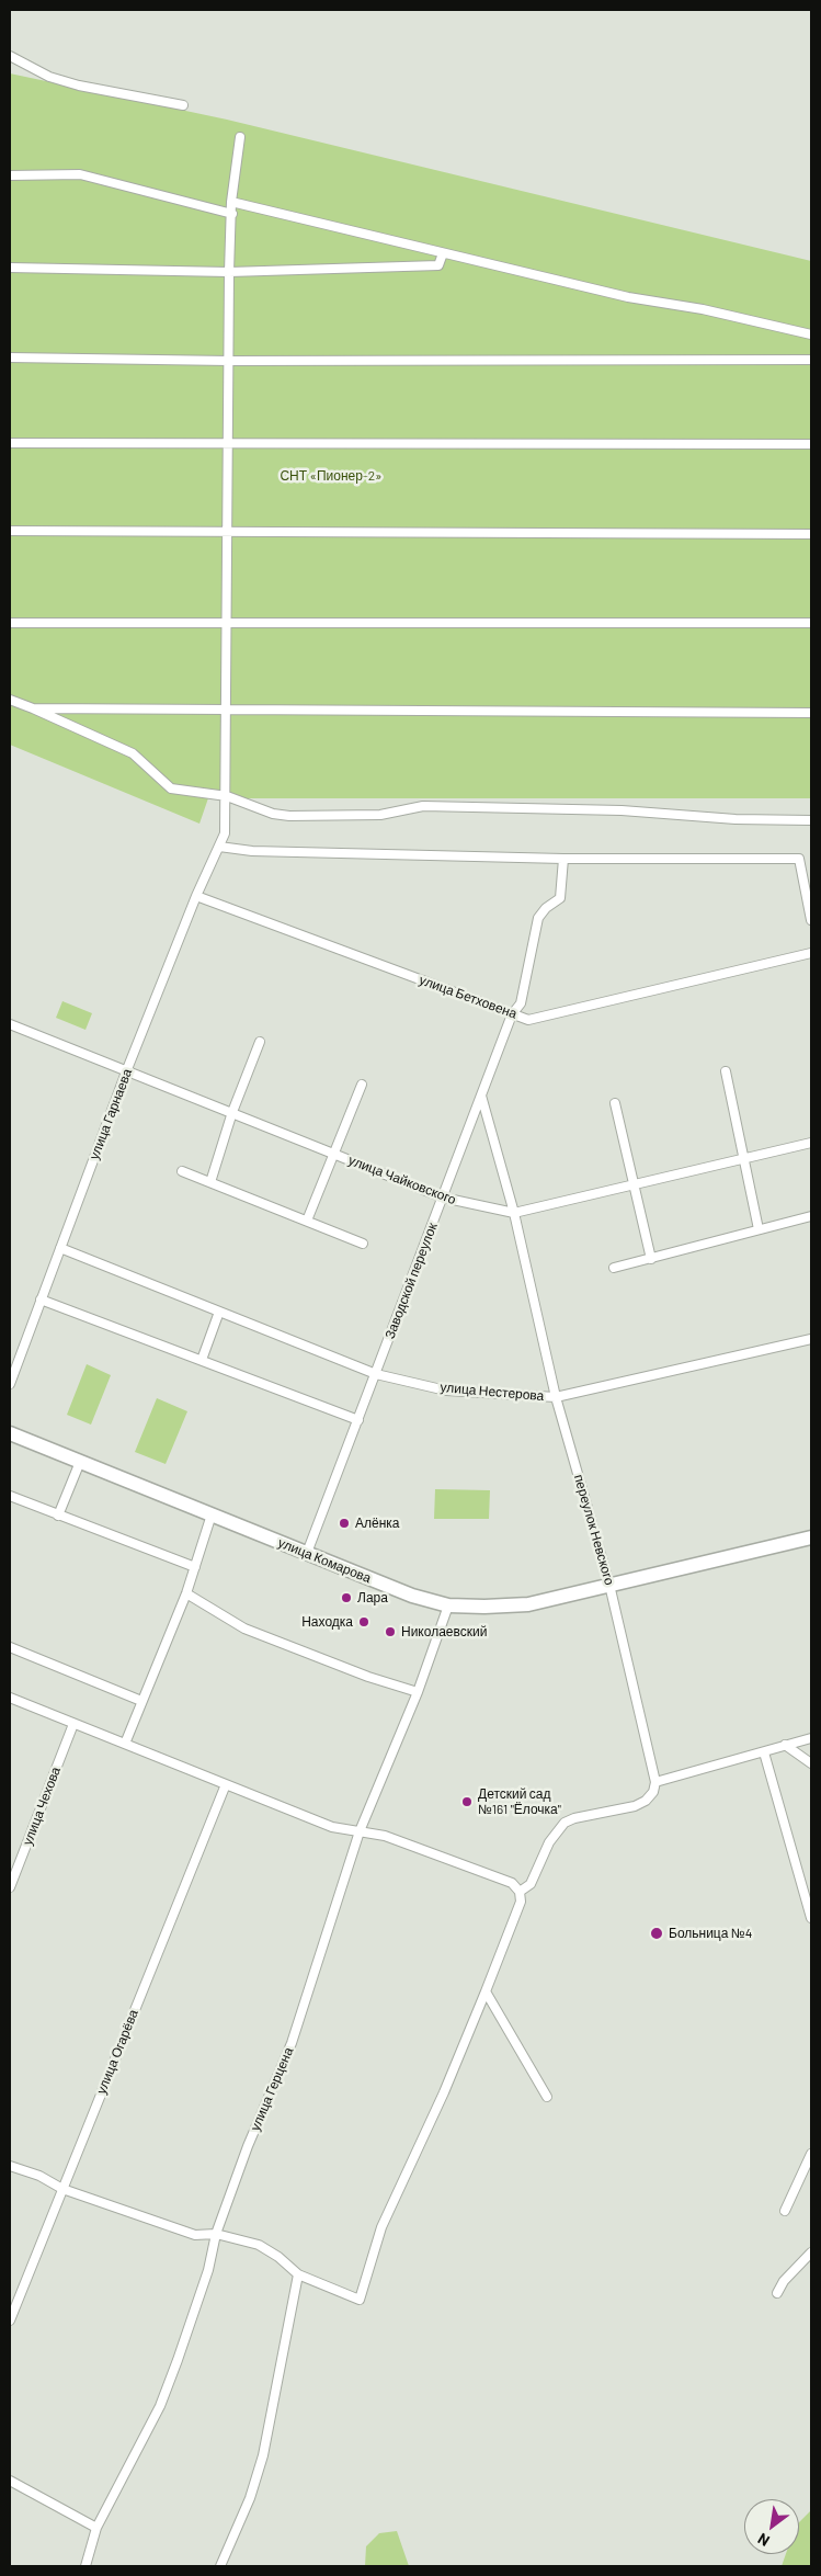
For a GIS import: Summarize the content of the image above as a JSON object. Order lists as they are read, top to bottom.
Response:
{
  "streets": {
    "main road": ["улица Комарова"],
    "street": [
      "улица Бетховена",
      "улица Гарнаева",
      "улица Чайковского",
      "Заводской переулок",
      "улица Нестерова",
      "переулок Невского",
      "улица Чехова",
      "улица Огарёва",
      "улица Герцена"
    ]
  },
  "crossings": [
    ["улица Бетховена", "улица Гарнаева"],
    ["улица Бетховена", "Заводской переулок"],
    ["улица Гарнаева", "улица Чайковского"],
    ["улица Гарнаева", "улица Нестерова"],
    ["улица Чайковского", "Заводской переулок"],
    ["улица Чайковского", "переулок Невского"],
    ["Заводской переулок", "улица Нестерова"],
    ["Заводской переулок", "переулок Невского"],
    ["Заводской переулок", "улица Комарова"],
    ["улица Нестерова", "переулок Невского"],
    ["переулок Невского", "улица Комарова"],
    ["улица Комарова", "улица Герцена"]
  ],
  "parks": ["СНТ «Пионер-2»"],
  "places": [
    "Алёнка",
    "Лара",
    "Находка",
    "Николаевский",
    "Детский сад №161 \"Ёлочка\"",
    "Больница №4"
  ],
  "north": "bottom left"
}
